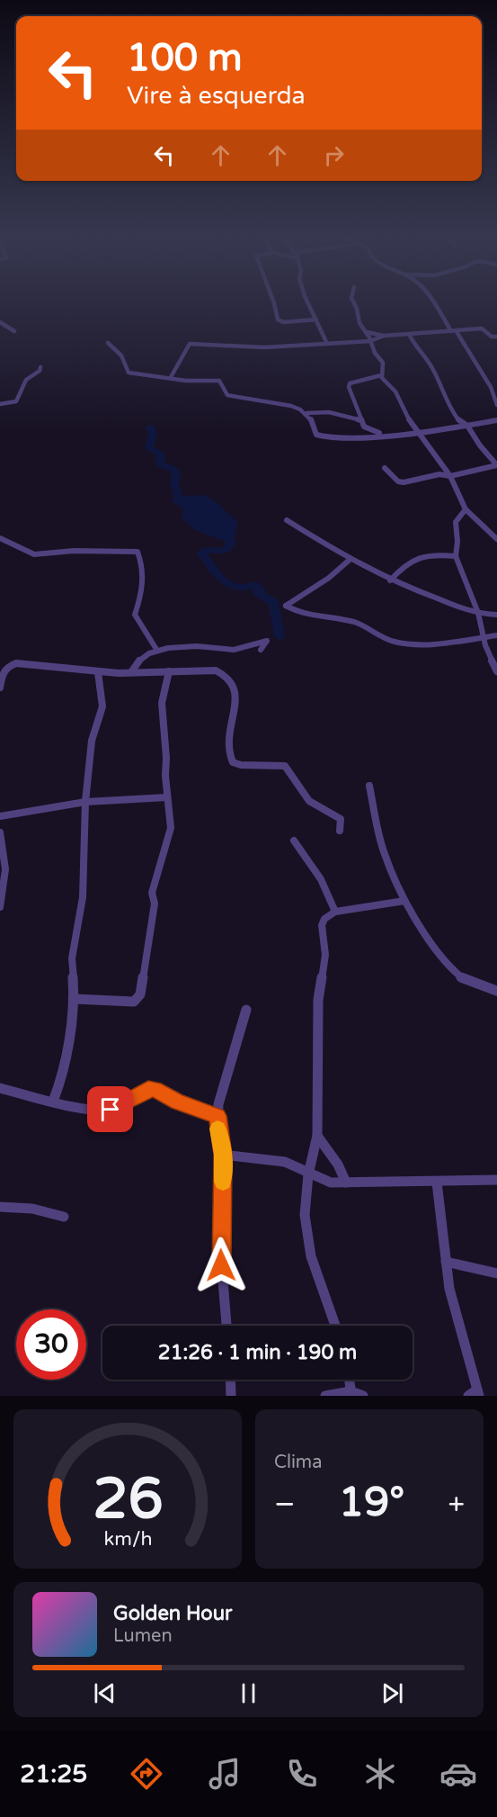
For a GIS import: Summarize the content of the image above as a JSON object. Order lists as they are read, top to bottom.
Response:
{
  "page": {
    "turn": ["100 m", "Vire à esquerda"],
    "limit": "30",
    "trip": "21:26 · 1 min · 190 m",
    "tile": "Clima",
    "heat": ["−", "19°", "+"],
    "song": ["Golden Hour", "Lumen"],
    "tabs": "21:25",
    "gauge": ["26", "km/h"]
  }
}
